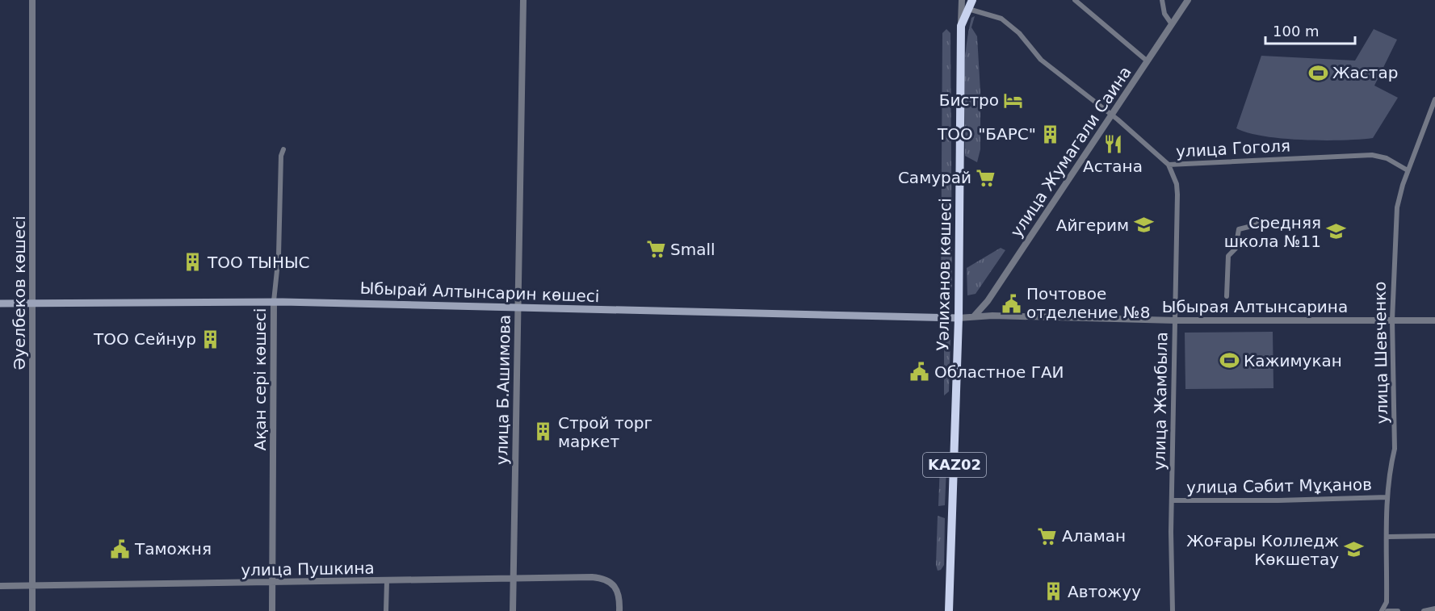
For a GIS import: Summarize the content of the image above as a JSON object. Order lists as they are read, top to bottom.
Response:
{
  "streets": {
    "highway": ["Уәлиханов көшесі", "KАZ02"],
    "main road": ["Ыбырай Алтынсарин көшесі"],
    "street": [
      "улица Гоголя",
      "улица Жумагали Саина",
      "Әуелбеков көшесі",
      "Ыбырая Алтынсарина",
      "улица Шевченко",
      "Ақан сері көшесі",
      "улица Б.Ашимова",
      "улица Жамбыла",
      "улица Сәбит Мұқанов",
      "улица Пушкина"
    ]
  },
  "crossings": [
    ["улица Гоголя", "улица Жумагали Саина"],
    ["улица Гоголя", "Уәлиханов көшесі"],
    ["улица Гоголя", "улица Шевченко"],
    ["улица Гоголя", "улица Жамбыла"],
    ["улица Жумагали Саина", "Ыбырая Алтынсарина"],
    ["Уәлиханов көшесі", "Ыбырай Алтынсарин көшесі"],
    ["Уәлиханов көшесі", "Ыбырая Алтынсарина"],
    ["Ыбырай Алтынсарин көшесі", "Әуелбеков көшесі"],
    ["Ыбырай Алтынсарин көшесі", "Ыбырая Алтынсарина"],
    ["Ыбырай Алтынсарин көшесі", "Ақан сері көшесі"],
    ["Ыбырай Алтынсарин көшесі", "улица Б.Ашимова"],
    ["Әуелбеков көшесі", "улица Пушкина"],
    ["Ыбырая Алтынсарина", "улица Шевченко"],
    ["Ыбырая Алтынсарина", "улица Жамбыла"],
    ["улица Шевченко", "улица Сәбит Мұқанов"],
    ["Ақан сері көшесі", "улица Пушкина"],
    ["улица Б.Ашимова", "улица Пушкина"],
    ["улица Жамбыла", "улица Сәбит Мұқанов"]
  ],
  "places": {
    "sports": ["Жастар", "Кажимукан"],
    "hotel": ["Бистро"],
    "building": [
      "ТОО \"БАРС\"",
      "ТОО ТЫНЫС",
      "ТОО Сейнур",
      "Строй торг маркет",
      "Автожуу"
    ],
    "restaurant": ["Астана"],
    "supermarket": ["Самурай", "Small", "Аламан"],
    "school or university": ["Айгерим", "Средняя школа №11", "Жоғары Колледж Көкшетау"],
    "public building": ["Почтовое отделение №8", "Областное ГАИ", "Таможня"]
  },
  "scale_bar": "100 m"
}
